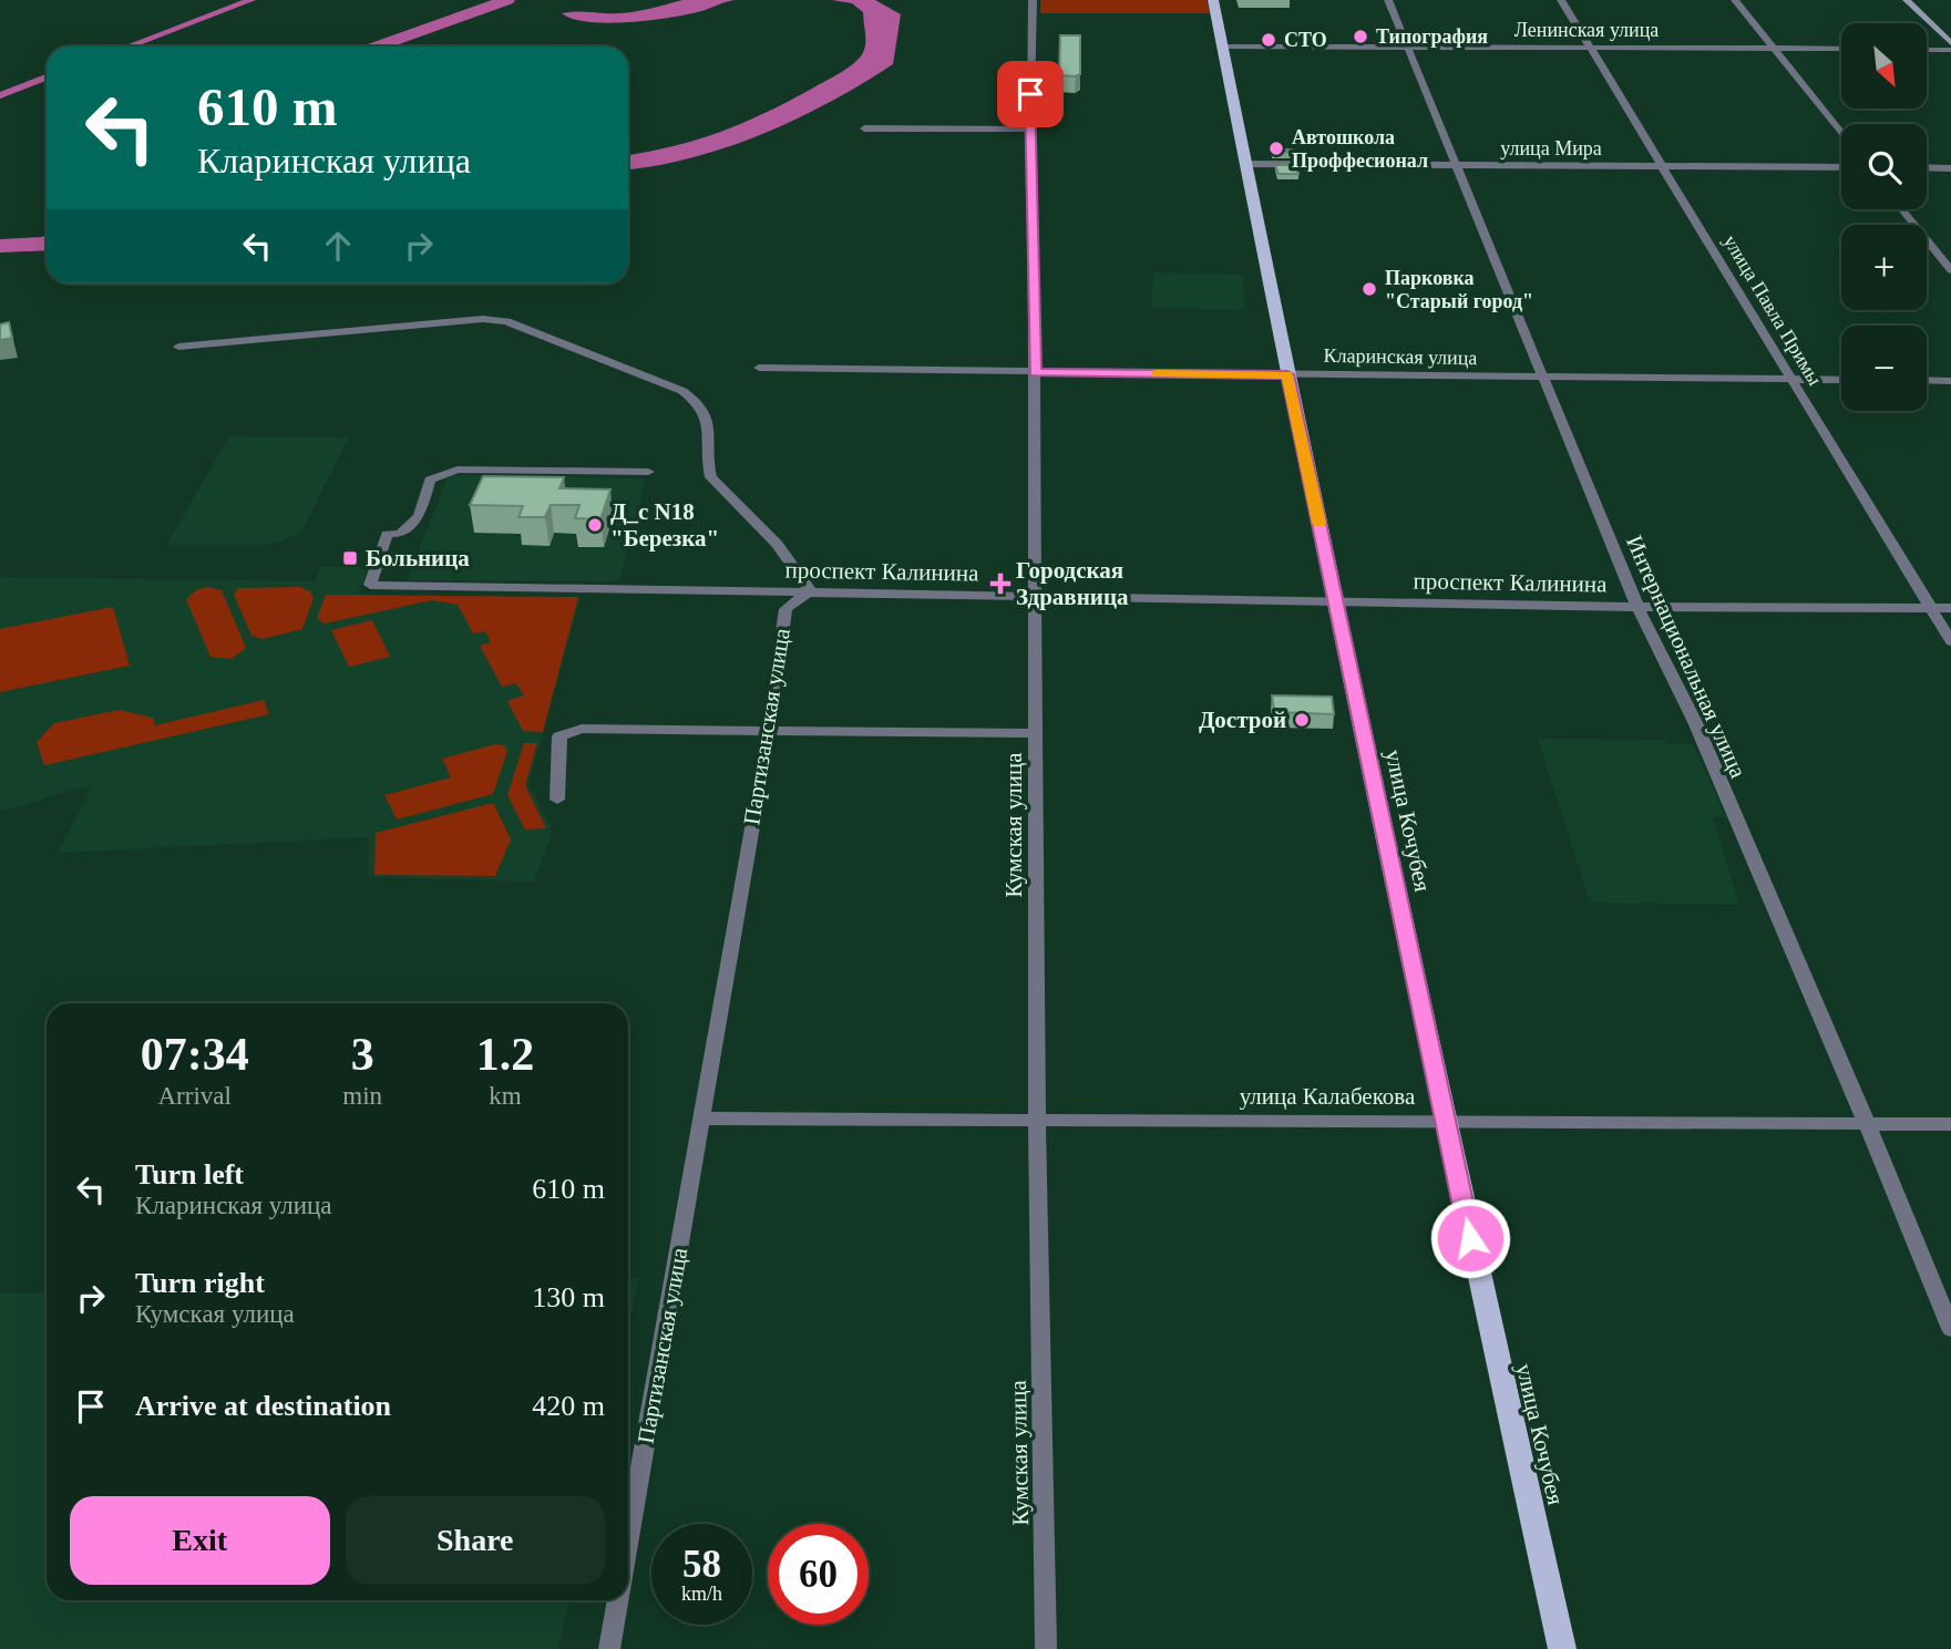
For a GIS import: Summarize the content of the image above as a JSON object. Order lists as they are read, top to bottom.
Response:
{
  "streets": {
    "main road": ["улица Кочубея"],
    "street": [
      "Ленинская улица",
      "улица Мира",
      "улица Павла Примы",
      "Кларинская улица",
      "проспект Калинина",
      "Интернациональная улица",
      "Партизанская улица",
      "Кумская улица",
      "улица Калабекова"
    ]
  },
  "crossings": [
    ["Ленинская улица", "улица Павла Примы"],
    ["Ленинская улица", "Интернациональная улица"],
    ["Ленинская улица", "улица Кочубея"],
    ["улица Мира", "улица Павла Примы"],
    ["улица Мира", "Интернациональная улица"],
    ["улица Мира", "улица Кочубея"],
    ["улица Павла Примы", "Кларинская улица"],
    ["улица Павла Примы", "проспект Калинина"],
    ["Кларинская улица", "Интернациональная улица"],
    ["Кларинская улица", "улица Кочубея"],
    ["Кларинская улица", "Кумская улица"],
    ["проспект Калинина", "Интернациональная улица"],
    ["проспект Калинина", "Партизанская улица"],
    ["проспект Калинина", "улица Кочубея"],
    ["проспект Калинина", "Кумская улица"],
    ["Интернациональная улица", "улица Калабекова"],
    ["Партизанская улица", "улица Калабекова"],
    ["улица Кочубея", "улица Калабекова"],
    ["Кумская улица", "улица Калабекова"]
  ],
  "places": {
    "other": [
      "Типография",
      "СТО",
      "Автошкола Проффесионал",
      "Парковка \"Старый город\"",
      "Д_с N18 \"Березка\"",
      "Дострой"
    ],
    "transit": ["Больница"],
    "health": ["Городская Здравница"]
  },
  "north": "bottom right",
  "page": {
    "map_buttons": ["+", "−"],
    "turn": ["610 m", "Кларинская улица"],
    "eta": [
      "07:34",
      "Arrival",
      "3",
      "min",
      "1.2",
      "km"
    ],
    "list": [
      {
        "name": "Turn left",
        "note": "Кларинская улица",
        "value": "610 m"
      },
      {
        "name": "Turn right",
        "note": "Кумская улица",
        "value": "130 m"
      },
      {
        "name": "Arrive at destination",
        "value": "420 m"
      }
    ],
    "buttons": ["Exit", "Share"],
    "speed": "58 km/h",
    "limit": "60"
  }
}
